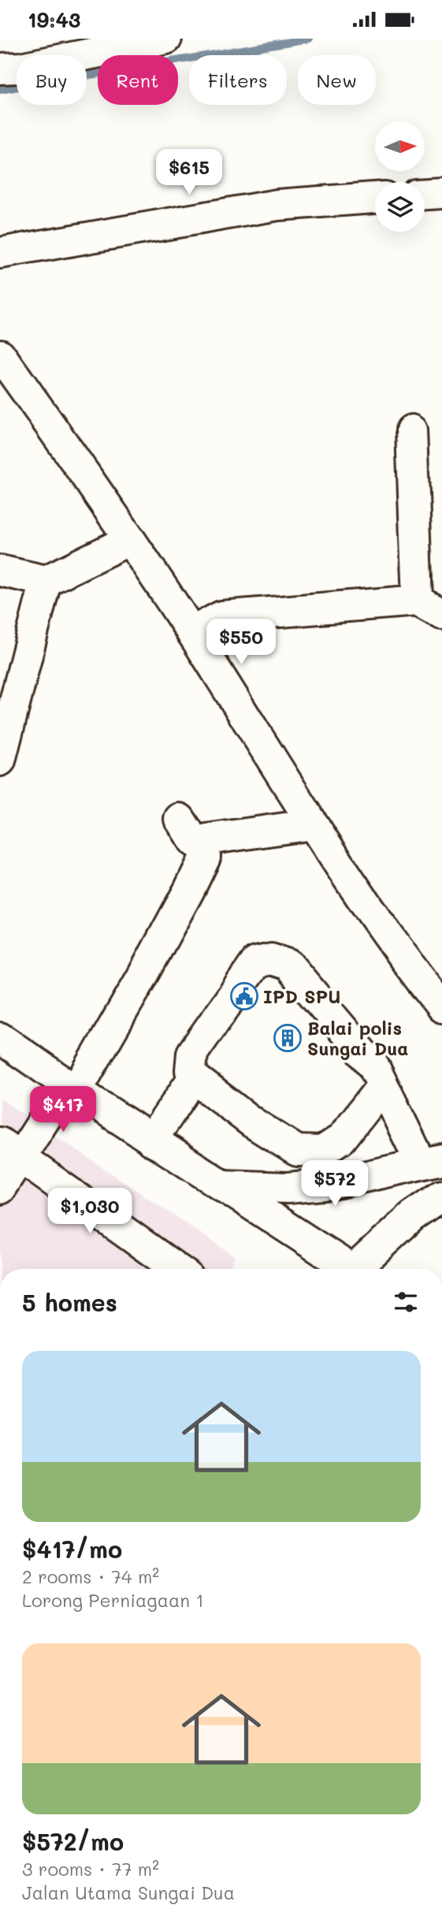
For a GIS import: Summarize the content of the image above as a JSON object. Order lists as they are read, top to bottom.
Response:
{
  "places": {
    "public building": ["IPD SPU"],
    "building": ["Balai polis Sungai Dua"]
  },
  "north": "right",
  "page": {
    "status": "19:43",
    "chip": [
      "Buy",
      "Rent",
      "Filters",
      "New"
    ],
    "price": [
      "$615",
      "$550",
      "$417",
      "$572",
      "$1,030"
    ],
    "heading": "5 homes",
    "list": [
      {
        "name": "$417/mo",
        "note": "2 rooms · 74 m² · Lorong Perniagaan 1"
      },
      {
        "name": "$572/mo",
        "note": "3 rooms · 77 m² · Jalan Utama Sungai Dua"
      }
    ]
  }
}
